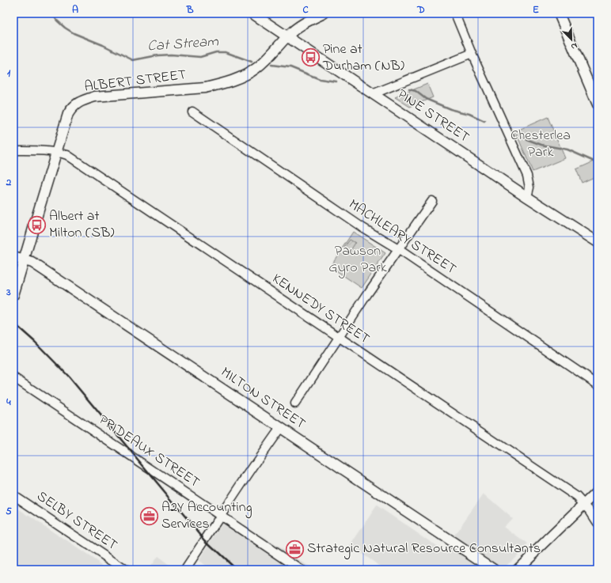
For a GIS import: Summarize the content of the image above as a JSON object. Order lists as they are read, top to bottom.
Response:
{
  "streets": {
    "street": [
      "ALBERT STREET",
      "PINE STREET",
      "MACHLEARY STREET",
      "KENNEDY STREET",
      "MILTON STREET",
      "PRIDEAUX STREET",
      "SELBY STREET"
    ]
  },
  "crossings": [
    ["ALBERT STREET", "PINE STREET"],
    ["ALBERT STREET", "KENNEDY STREET"],
    ["ALBERT STREET", "MILTON STREET"]
  ],
  "water": ["Cat Stream"],
  "parks": ["Chesterlea Park", "Pawson Gyro Park"],
  "places": {
    "bus stop": ["Pine at Durham (NB)", "Albert at Milton (SB)"],
    "office": ["A2Y Accounting Services", "Strategic Natural Resource Consultants"]
  },
  "north": "bottom right",
  "grid": {
    "columns": [
      "A",
      "B",
      "C",
      "D",
      "E"
    ],
    "rows": [
      "1",
      "2",
      "3",
      "4",
      "5"
    ]
  }
}
